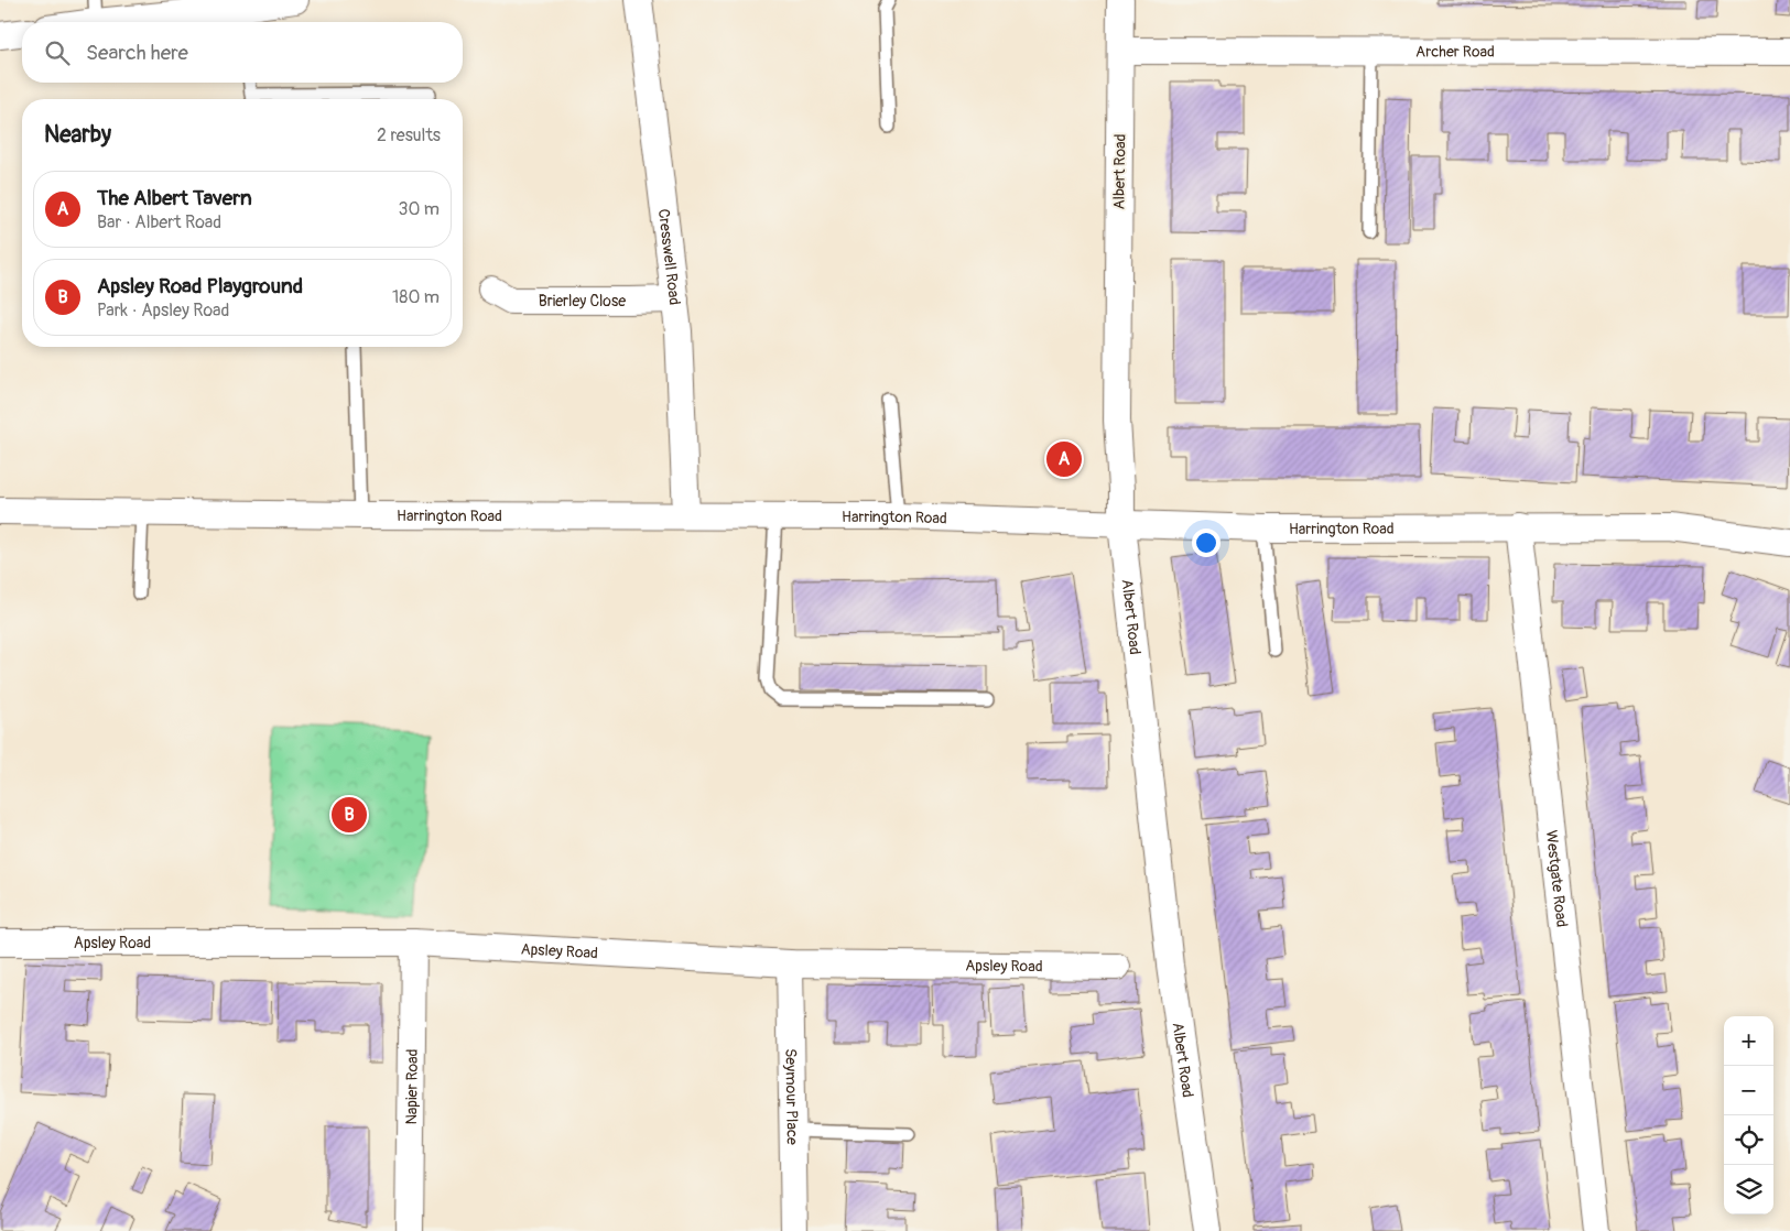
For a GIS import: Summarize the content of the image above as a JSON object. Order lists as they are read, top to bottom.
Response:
{
  "streets": {
    "street": [
      "Archer Road",
      "Albert Road",
      "Cresswell Road",
      "Brierley Close",
      "Harrington Road",
      "Westgate Road",
      "Apsley Road",
      "Napier Road",
      "Seymour Place"
    ]
  },
  "crossings": [
    ["Archer Road", "Albert Road"],
    ["Albert Road", "Harrington Road"],
    ["Cresswell Road", "Brierley Close"],
    ["Cresswell Road", "Harrington Road"],
    ["Harrington Road", "Westgate Road"],
    ["Apsley Road", "Napier Road"],
    ["Apsley Road", "Seymour Place"]
  ],
  "page": {
    "search": "Search here",
    "heading": ["Nearby", "2 results"],
    "list": [
      {
        "mark": "A",
        "name": "The Albert Tavern",
        "note": "Bar · Albert Road",
        "value": "30 m"
      },
      {
        "mark": "B",
        "name": "Apsley Road Playground",
        "note": "Park · Apsley Road",
        "value": "180 m"
      }
    ],
    "pins": ["A", "B"],
    "map_buttons": ["+", "−"]
  }
}
